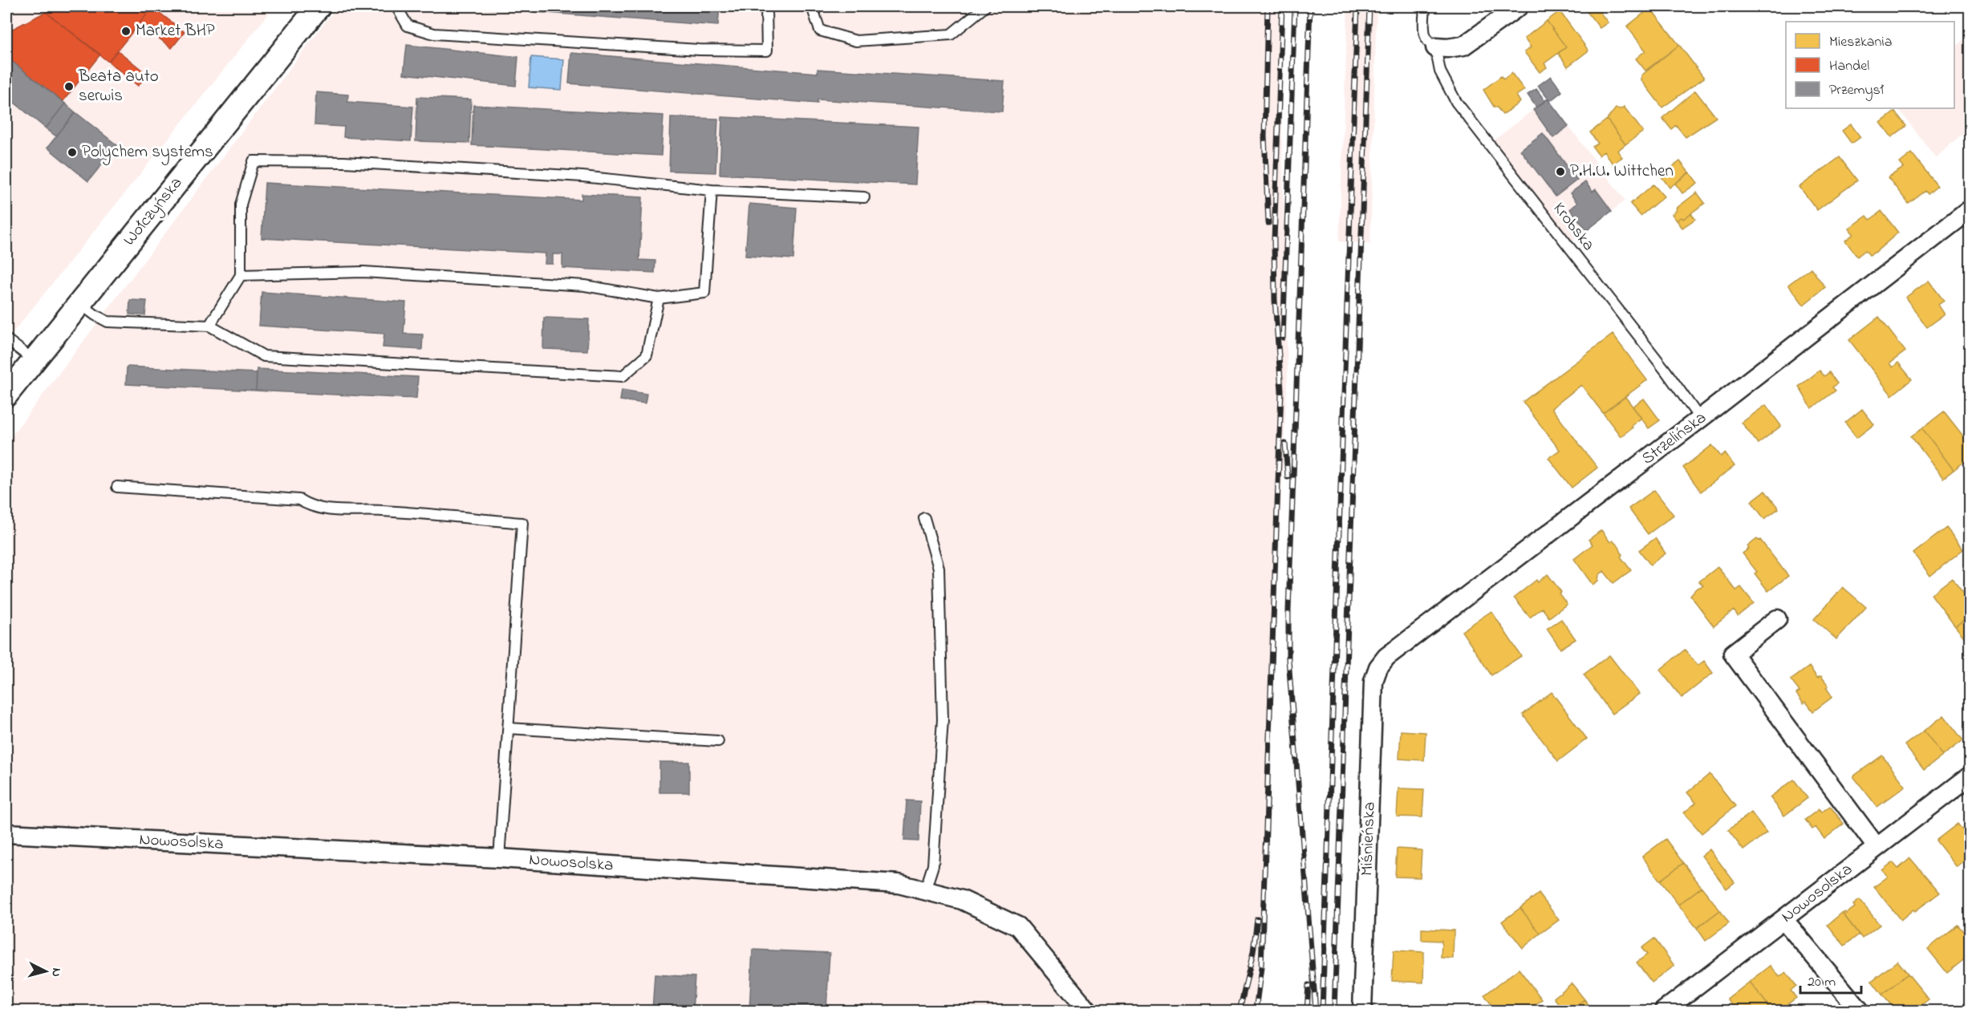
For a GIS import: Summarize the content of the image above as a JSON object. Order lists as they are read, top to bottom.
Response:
{
  "streets": {
    "street": [
      "Wołczyńska",
      "Strzelińska",
      "Miśnieńska",
      "Nowosolska"
    ],
    "lane": ["Krobska"]
  },
  "crossings": [
    ["Krobska", "Strzelińska"],
    ["Strzelińska", "Miśnieńska"]
  ],
  "places": [
    "Market BHP",
    "Beata auto serwis",
    "Polychem systems",
    "P.H.U. Wittchen"
  ],
  "legend": ["Mieszkania", "Handel", "Przemysł"],
  "scale_bar": "20 m",
  "north": "right"
}
